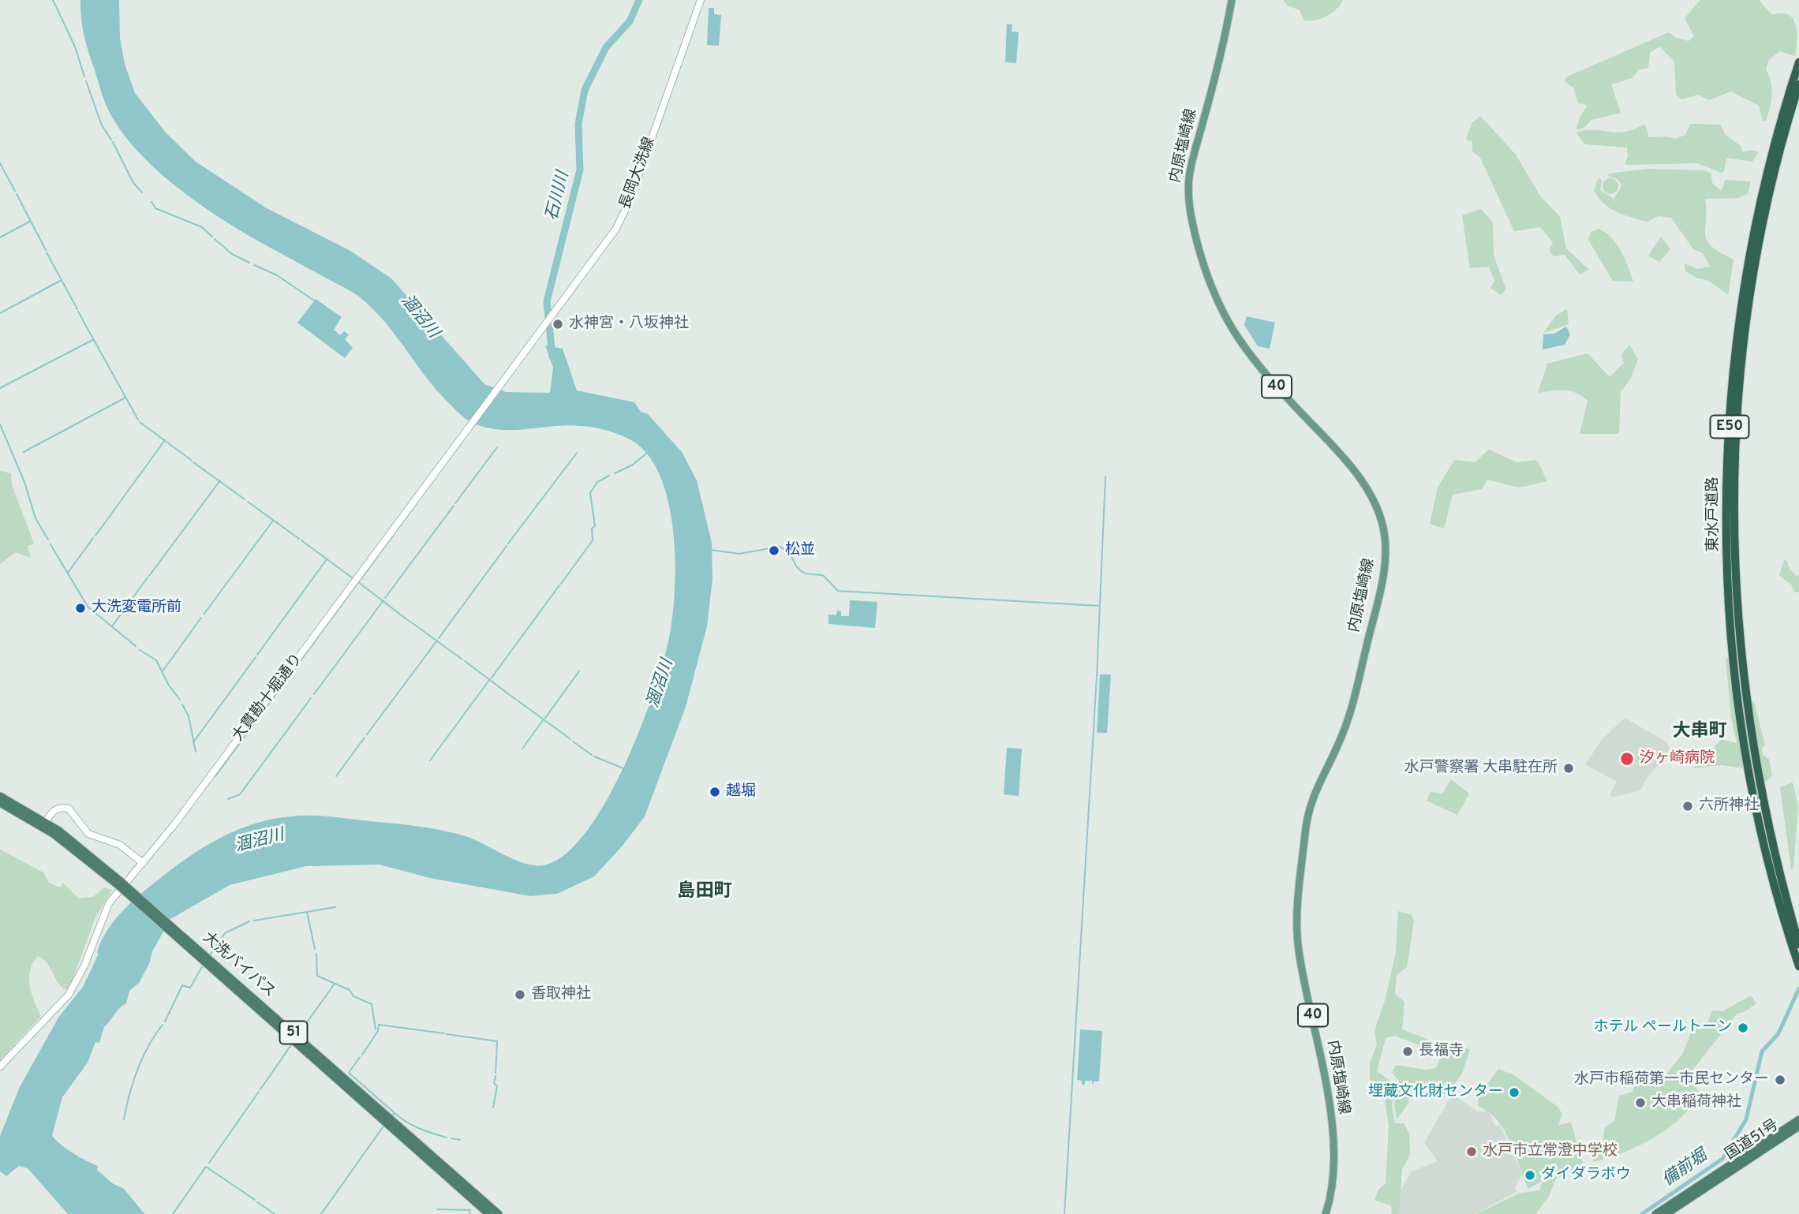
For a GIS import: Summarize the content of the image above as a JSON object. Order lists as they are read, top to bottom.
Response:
{
  "streets": {
    "highway": [
      "E50",
      "東水戸道路",
      "大洗バイパス",
      "51",
      "国道51号"
    ],
    "main road": [
      "内原塩崎線",
      "長岡大洗線",
      "40",
      "大貫勘十堀通り"
    ]
  },
  "crossings": [
    ["長岡大洗線", "大貫勘十堀通り"]
  ],
  "districts": ["大串町", "島田町"],
  "water": ["石川川", "涸沼川", "備前堀"],
  "places": [
    "水神宮・八坂神社",
    "松並",
    "大洗変電所前",
    "汐ヶ崎病院",
    "水戸警察署 大串駐在所",
    "越堀",
    "六所神社",
    "香取神社",
    "ホテル ペールトーン",
    "長福寺",
    "水戸市稲荷第一市民センター",
    "埋蔵文化財センター",
    "大串稲荷神社",
    "水戸市立常澄中学校",
    "ダイダラボウ"
  ]
}
